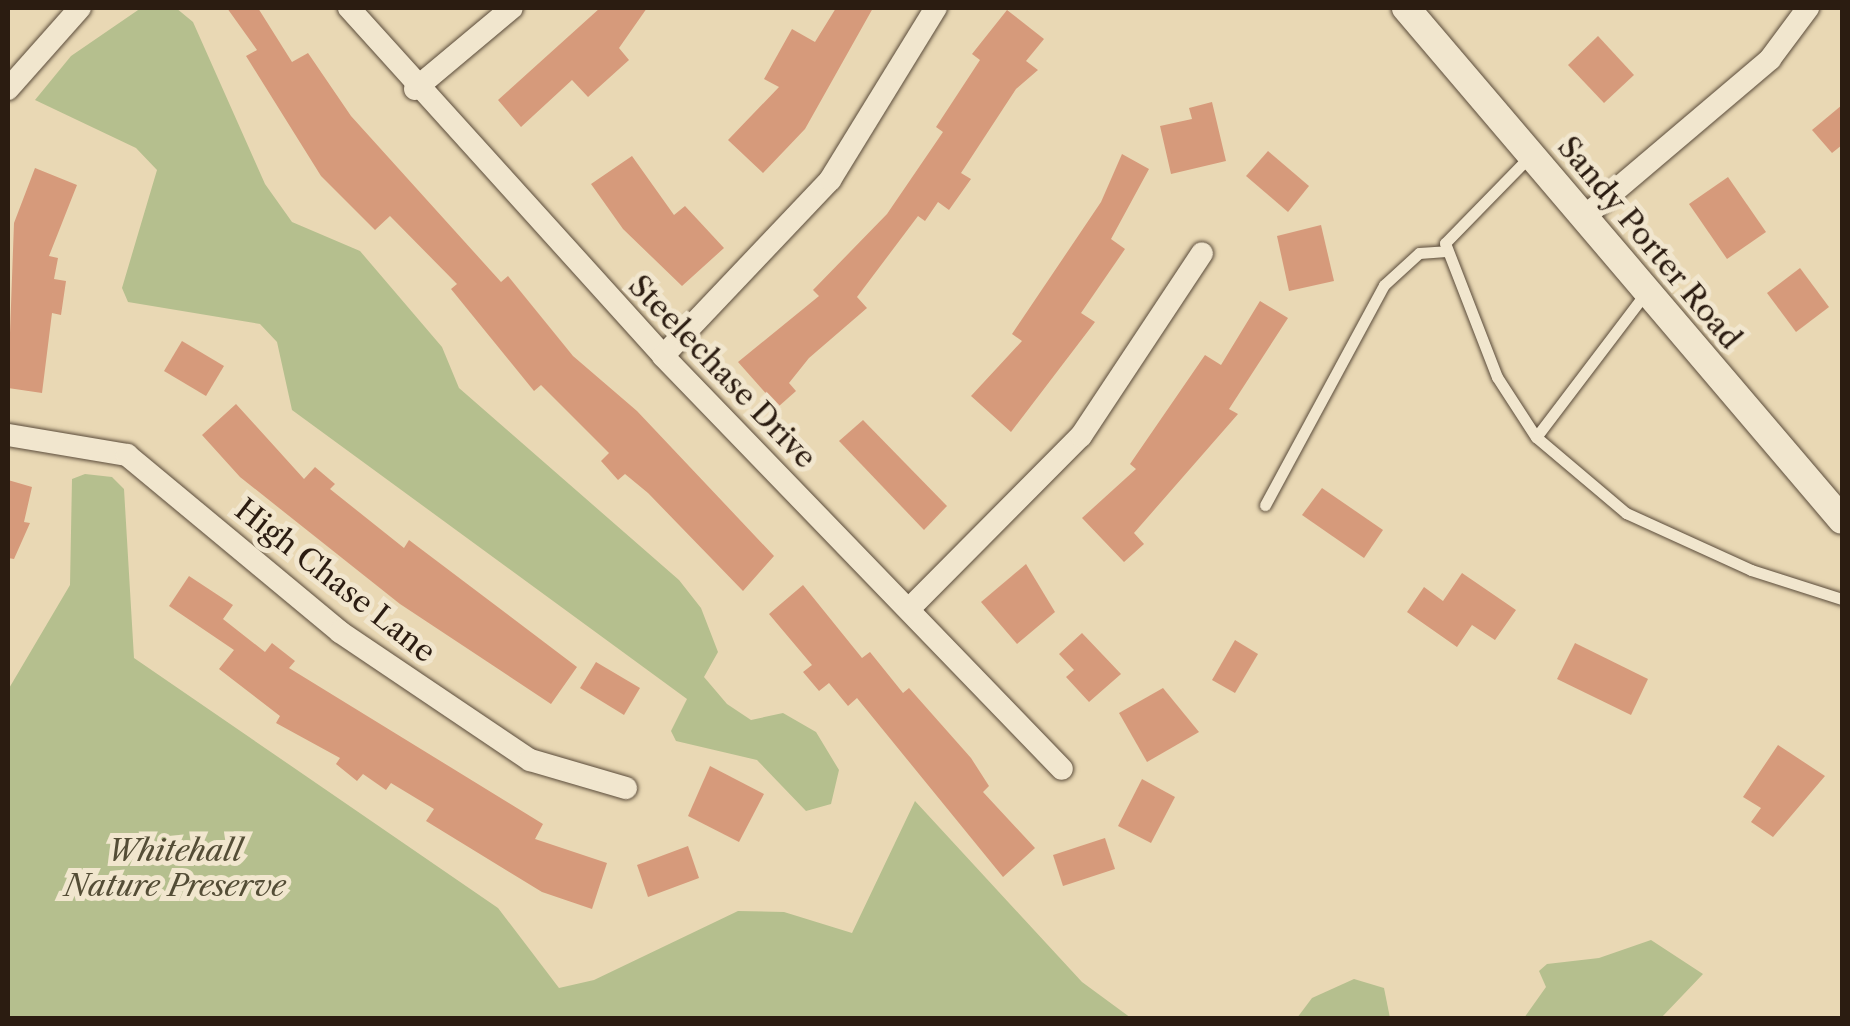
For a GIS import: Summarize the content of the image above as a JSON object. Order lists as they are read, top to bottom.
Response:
{
  "streets": {
    "street": ["Sandy Porter Road", "Steelechase Drive", "High Chase Lane"]
  },
  "parks": ["Whitehall Nature Preserve"]
}
